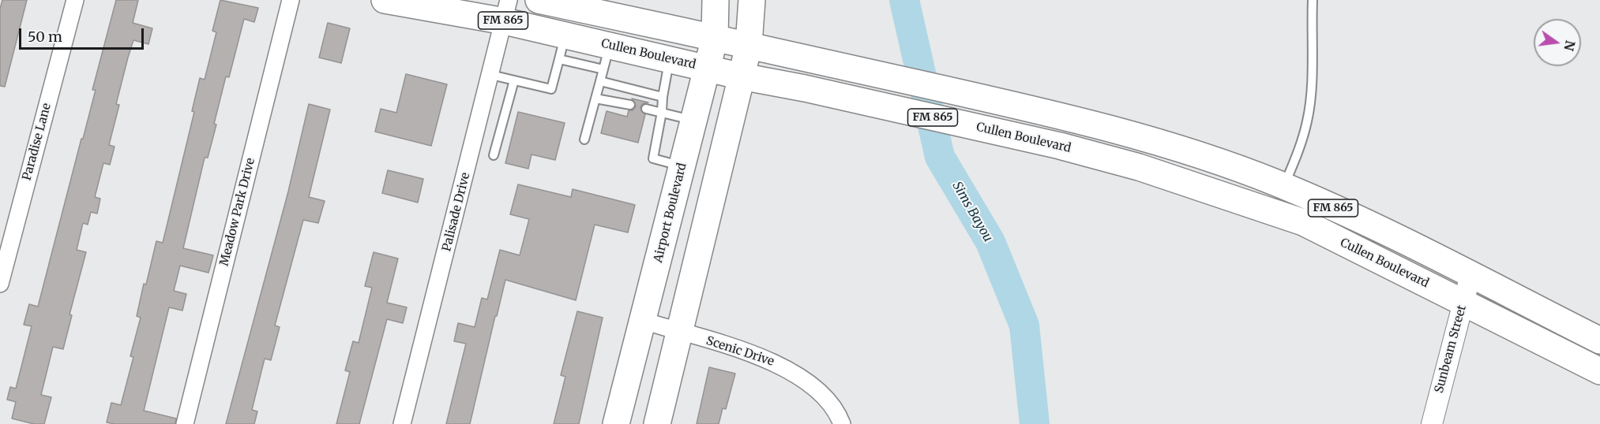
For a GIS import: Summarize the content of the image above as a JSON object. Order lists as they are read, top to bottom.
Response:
{
  "streets": {
    "main road": ["FM 865", "Cullen Boulevard", "Airport Boulevard"],
    "street": [
      "Paradise Lane",
      "Meadow Park Drive",
      "Palisade Drive",
      "Sunbeam Street",
      "Scenic Drive"
    ]
  },
  "crossings": [
    ["FM 865", "Airport Boulevard"],
    ["FM 865", "Sunbeam Street"],
    ["Cullen Boulevard", "Palisade Drive"],
    ["Cullen Boulevard", "Airport Boulevard"],
    ["Cullen Boulevard", "Sunbeam Street"],
    ["Airport Boulevard", "Scenic Drive"]
  ],
  "water": ["Sims Bayou"],
  "scale_bar": "50 m",
  "north": "right"
}
